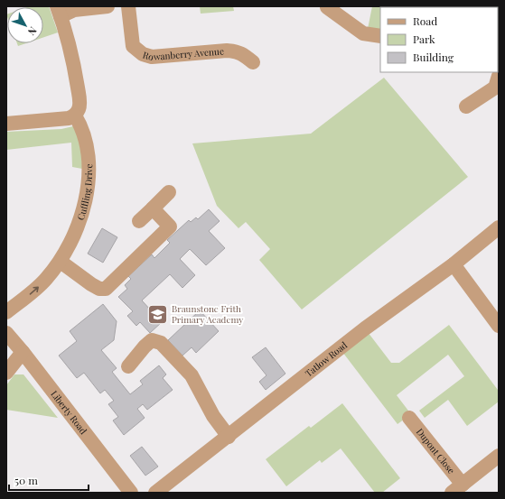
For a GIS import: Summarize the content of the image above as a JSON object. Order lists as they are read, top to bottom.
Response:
{
  "streets": {
    "street": [
      "Rowanberry Avenue",
      "Cuffling Drive",
      "Tatlow Road",
      "Liberty Road",
      "Dupont Close"
    ]
  },
  "places": {
    "school or university": ["Braunstone Frith Primary Academy"]
  },
  "legend": ["Road", "Park", "Building"],
  "scale_bar": "50 m",
  "north": "bottom right"
}
